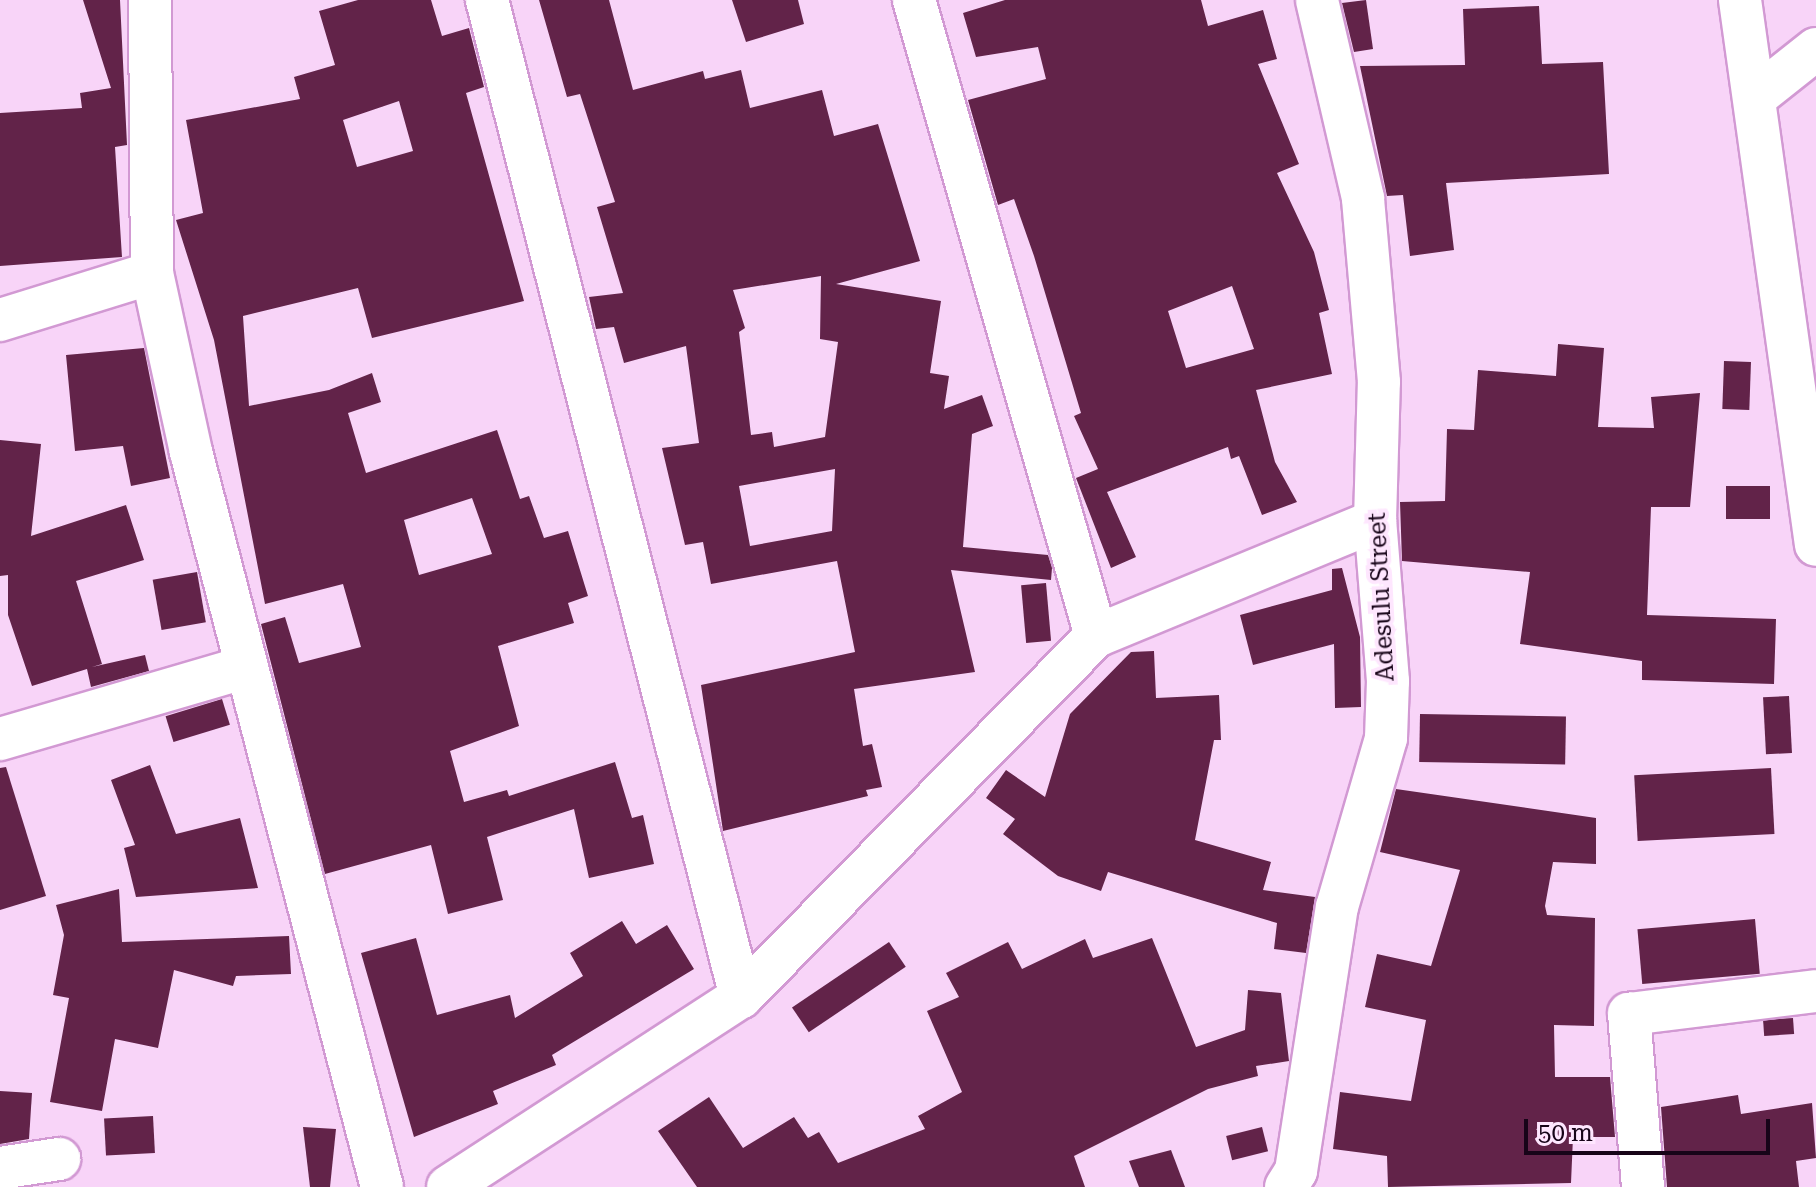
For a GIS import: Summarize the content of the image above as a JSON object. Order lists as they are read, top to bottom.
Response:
{
  "streets": {
    "street": ["Adesulu Street"]
  },
  "scale_bar": "50 m"
}
